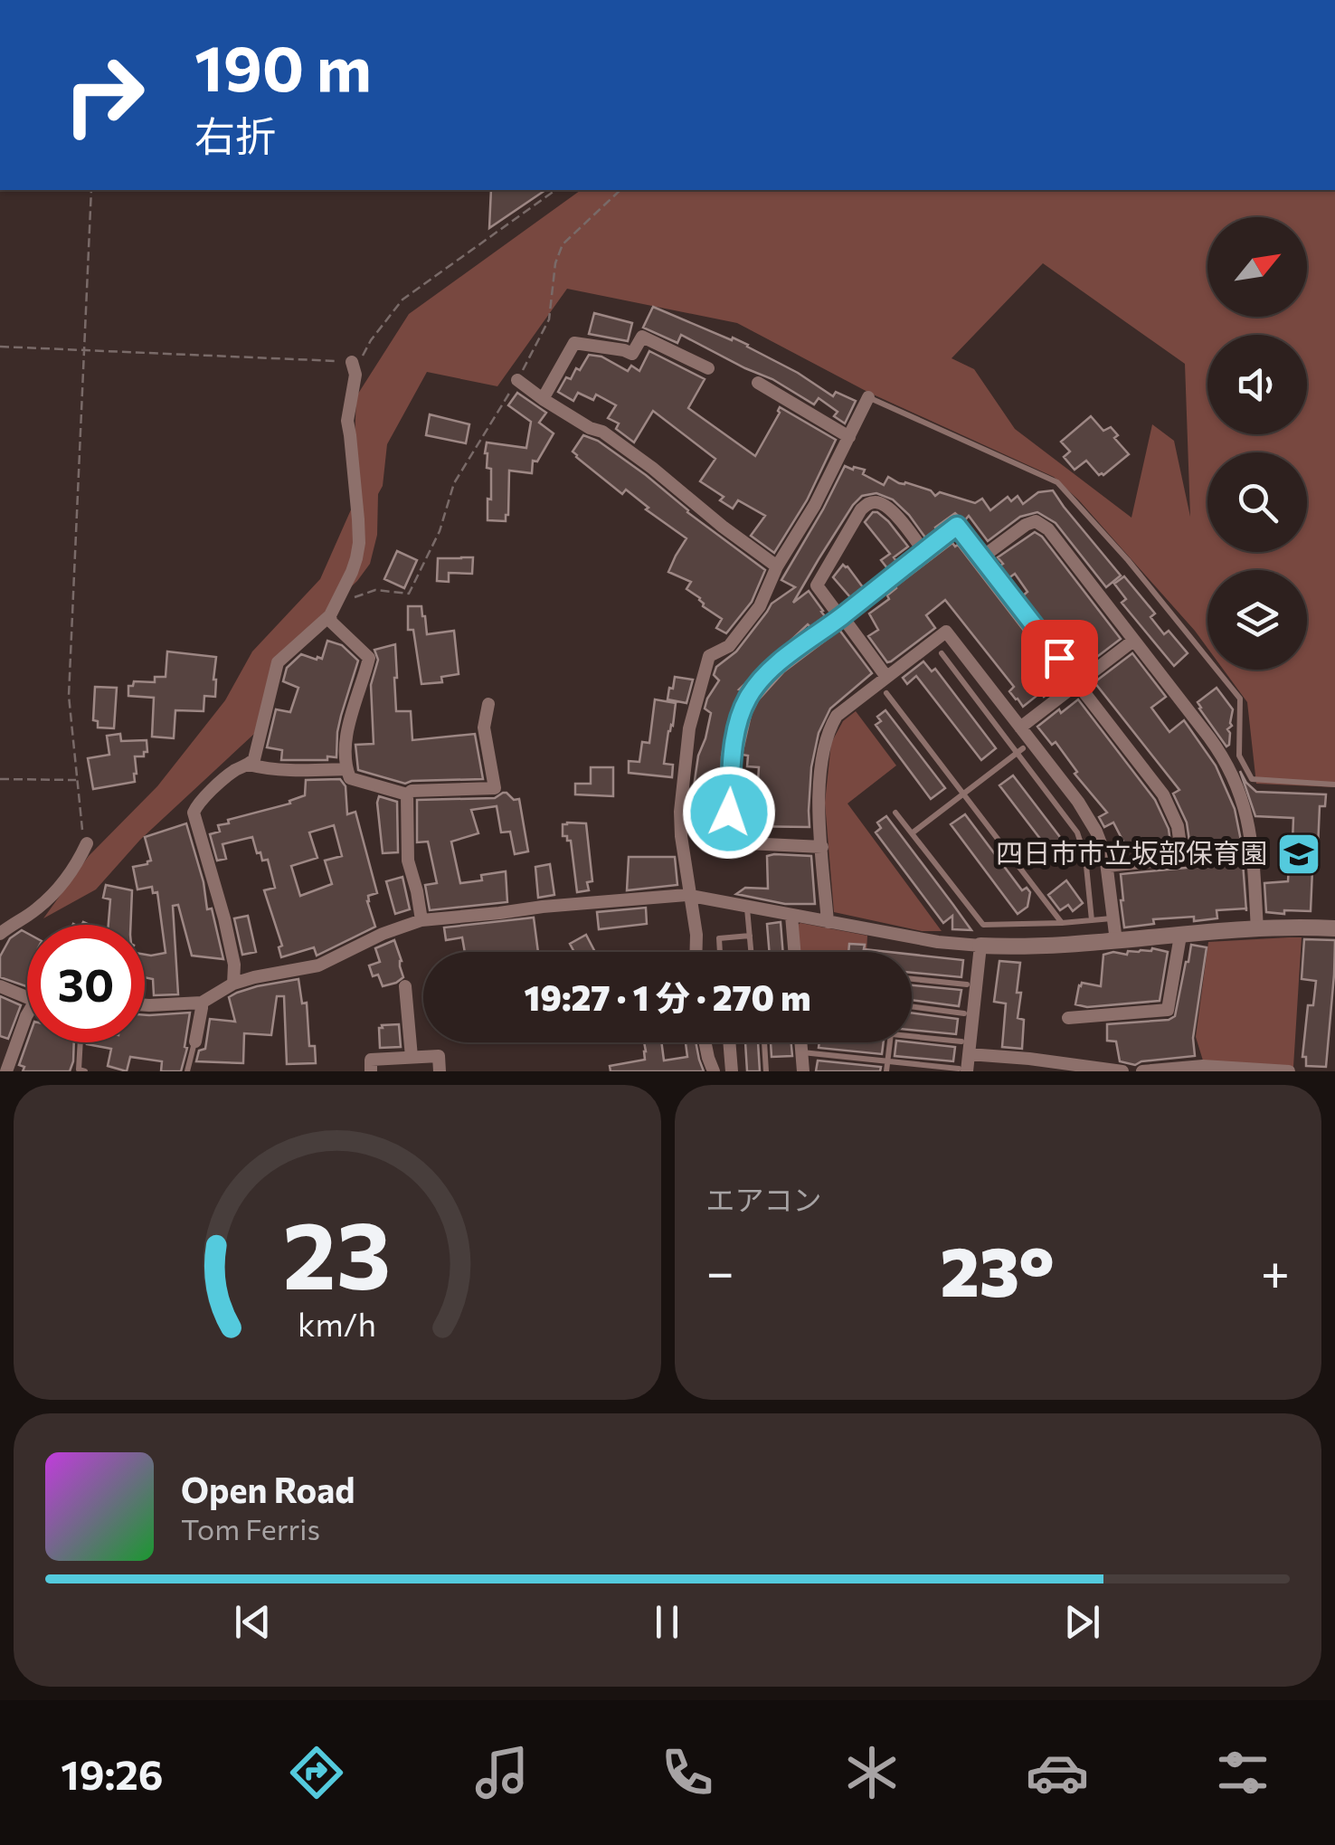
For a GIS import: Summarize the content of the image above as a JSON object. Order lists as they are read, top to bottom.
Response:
{
  "places": {
    "school or university": ["四日市市立坂部保育園"]
  },
  "north": "top right",
  "page": {
    "turn": ["190 m", "右折"],
    "limit": "30",
    "trip": "19:27 · 1 分 · 270 m",
    "tile": "エアコン",
    "heat": ["−", "23°", "+"],
    "song": ["Open Road", "Tom Ferris"],
    "tabs": "19:26",
    "gauge": ["23", "km/h"]
  }
}
